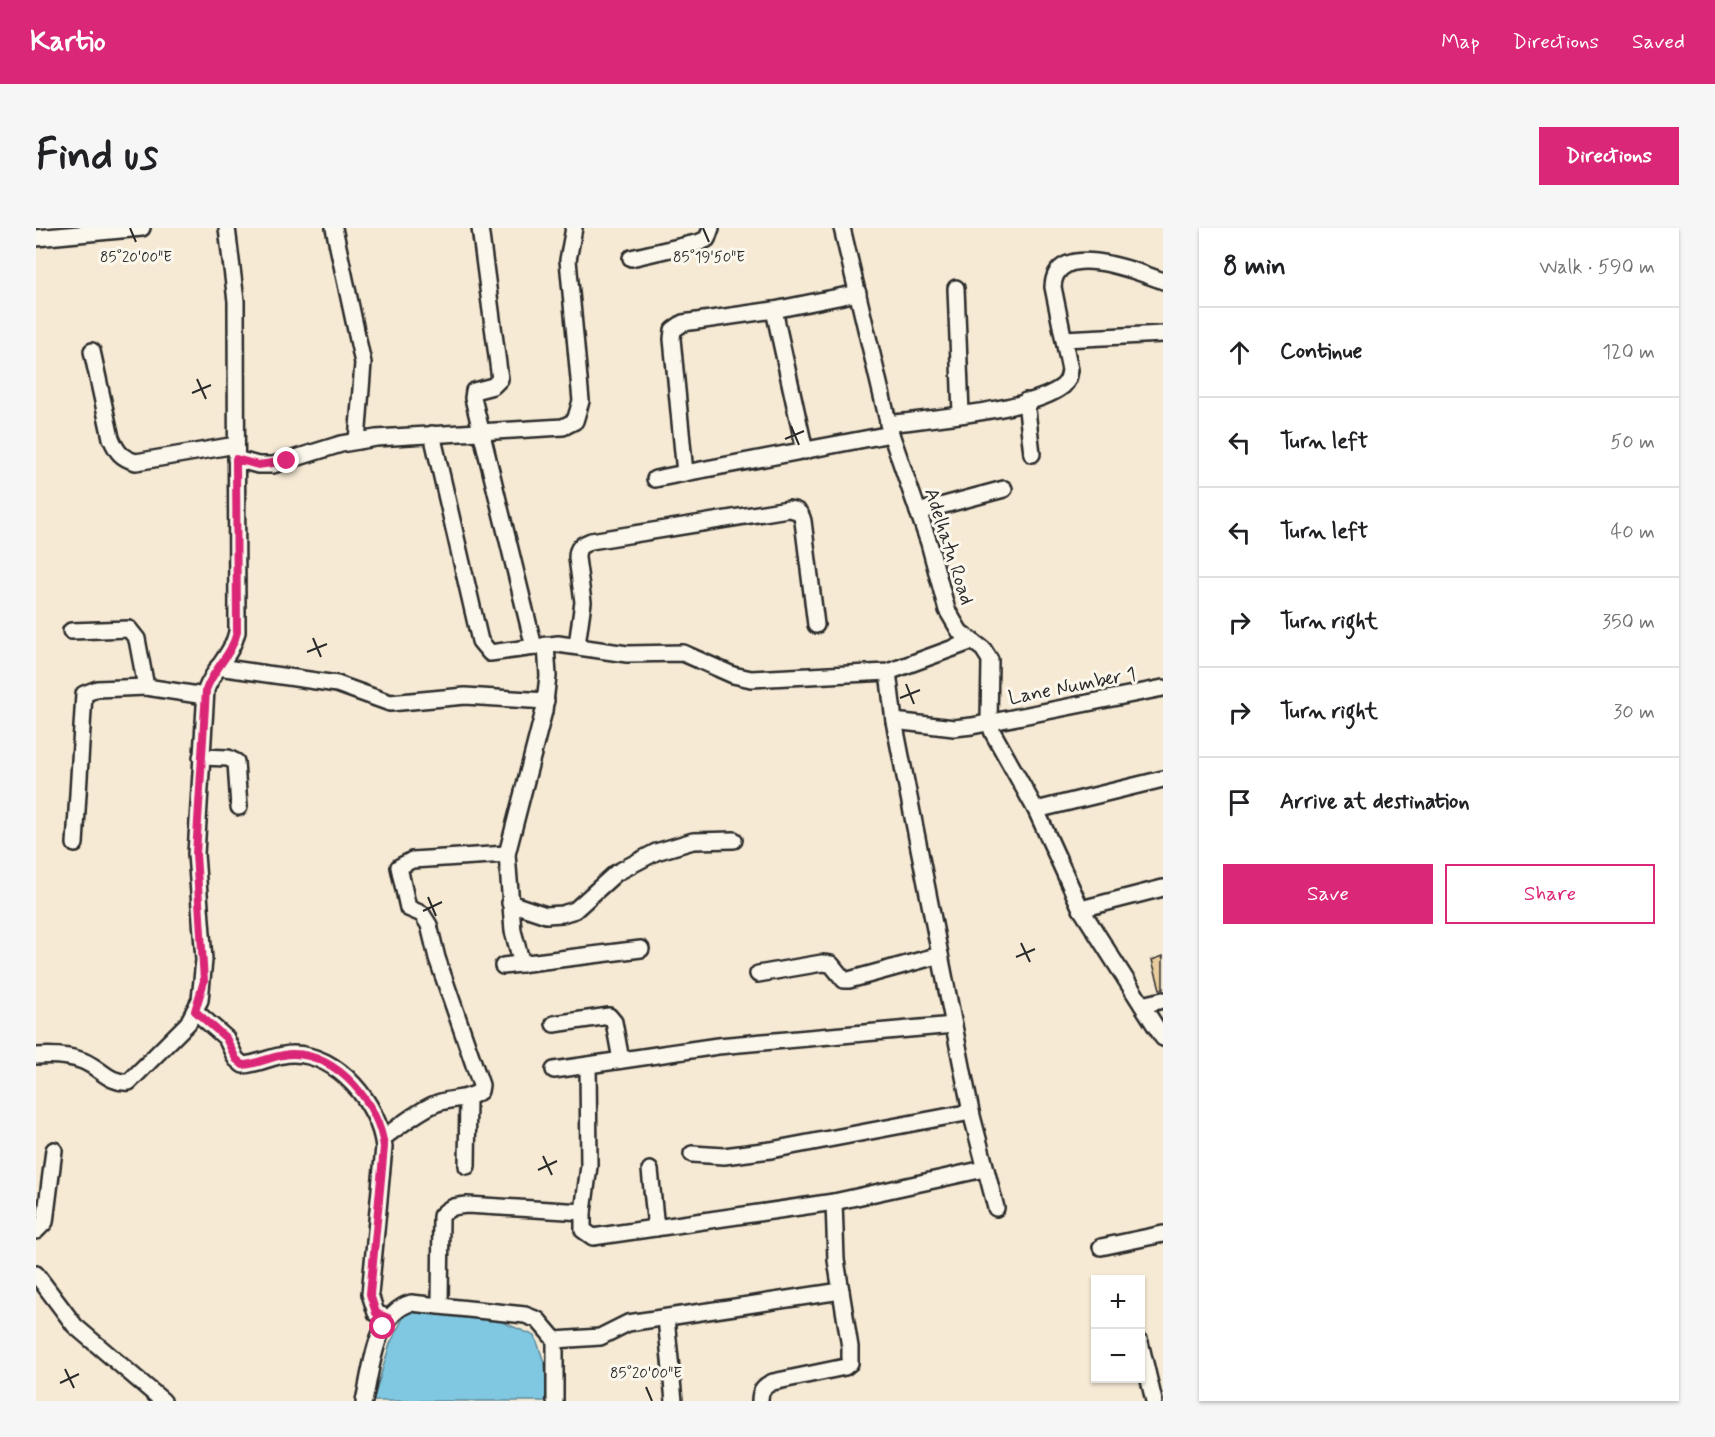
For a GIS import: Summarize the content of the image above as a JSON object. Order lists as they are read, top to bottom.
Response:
{
  "streets": {
    "street": ["Adelhatu Road", "Lane Number 1"]
  },
  "crossings": [
    ["Adelhatu Road", "Lane Number 1"]
  ],
  "page": {
    "header": "Kartio",
    "nav": ["Map", "Directions", "Saved"],
    "buttons": [
      "Directions",
      ["Save", "Share"]
    ],
    "title": "Find us",
    "heading": ["8 min", "Walk · 590 m"],
    "list": [
      ["Continue", "120 m"],
      ["Turn left", "50 m"],
      ["Turn left", "40 m"],
      ["Turn right", "350 m"],
      ["Turn right", "30 m"],
      "Arrive at destination"
    ],
    "map_buttons": ["+", "−"]
  },
  "coordinates": ["85°20'00\"E", "85°19'50\"E"]
}
